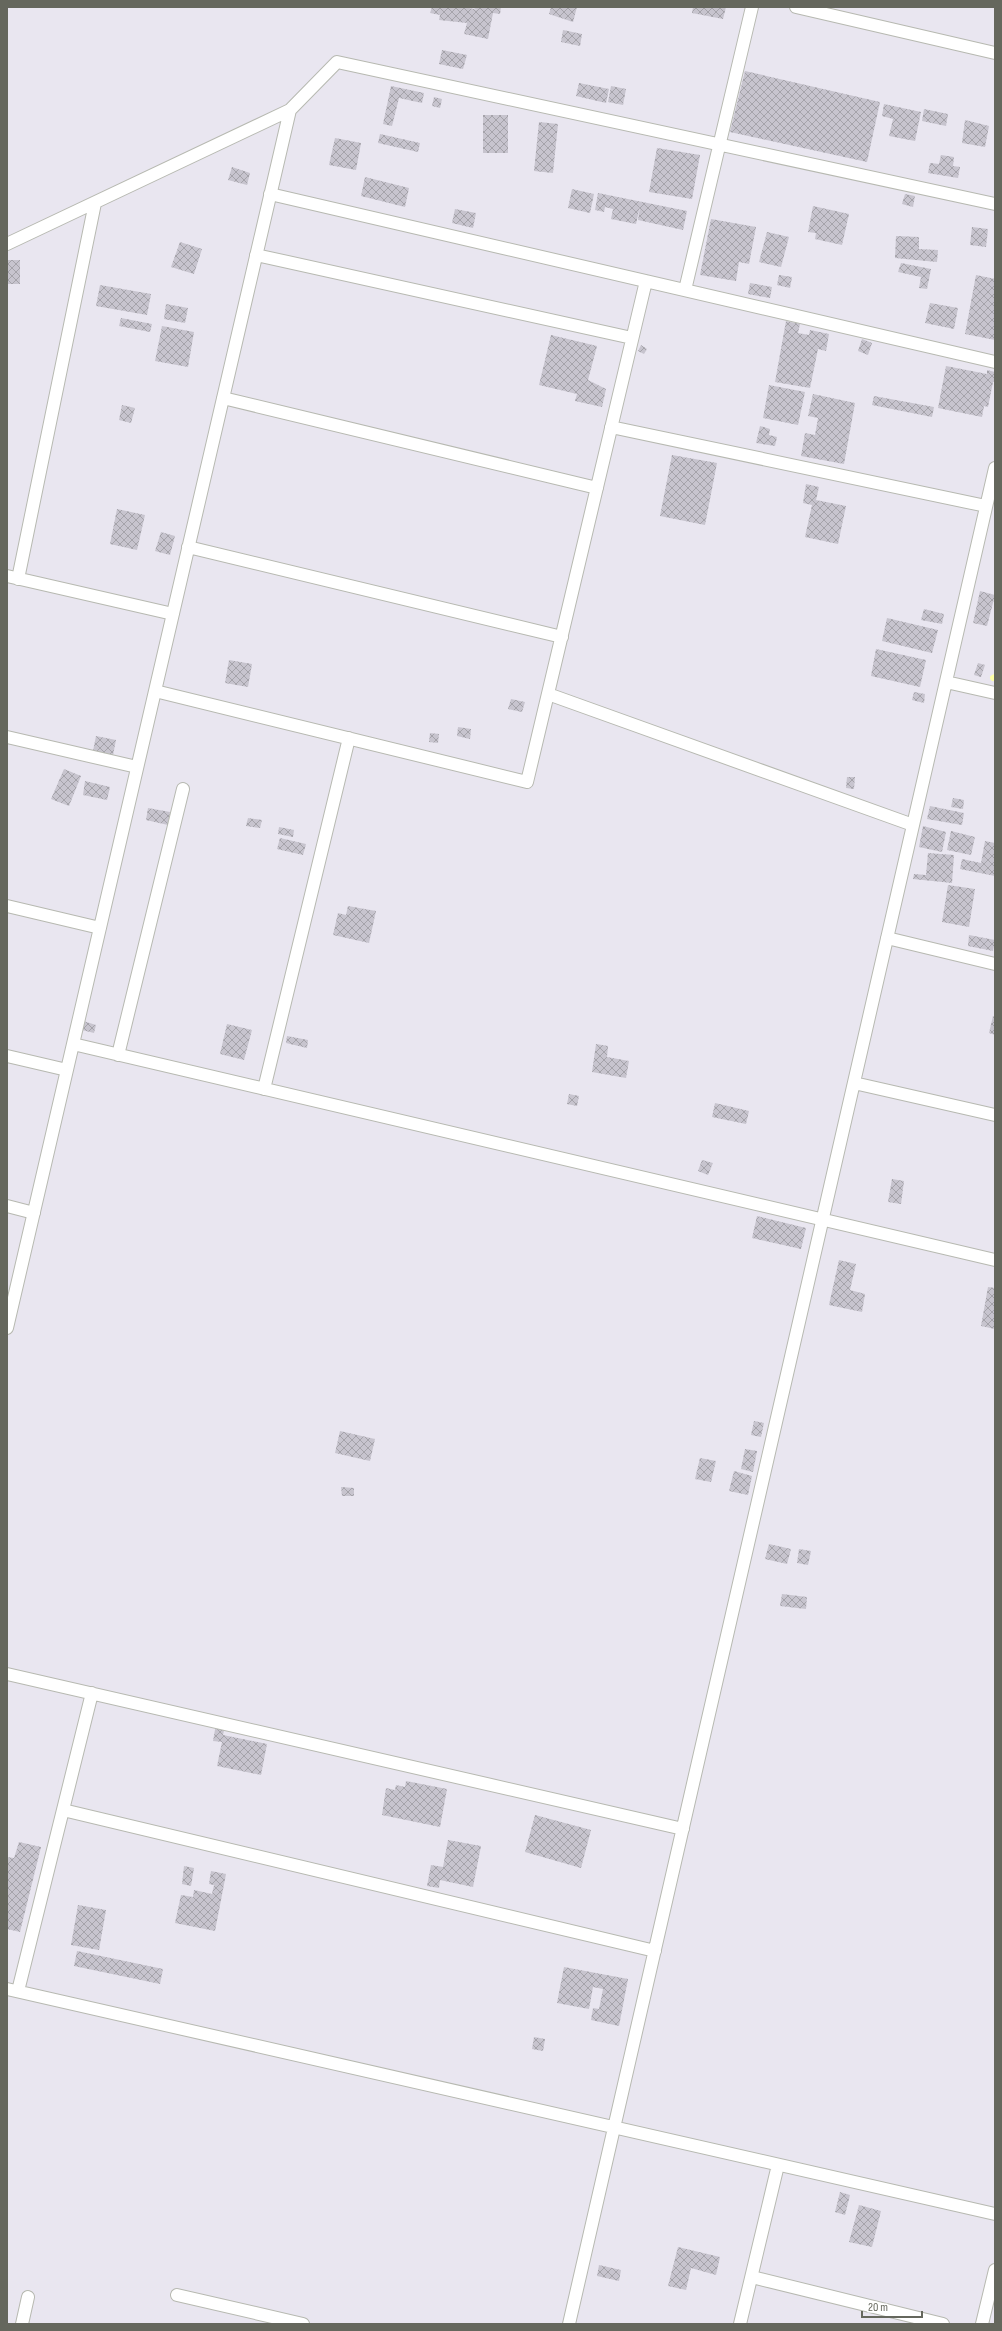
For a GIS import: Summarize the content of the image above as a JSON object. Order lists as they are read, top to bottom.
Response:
{
  "scale_bar": "20 m"
}
